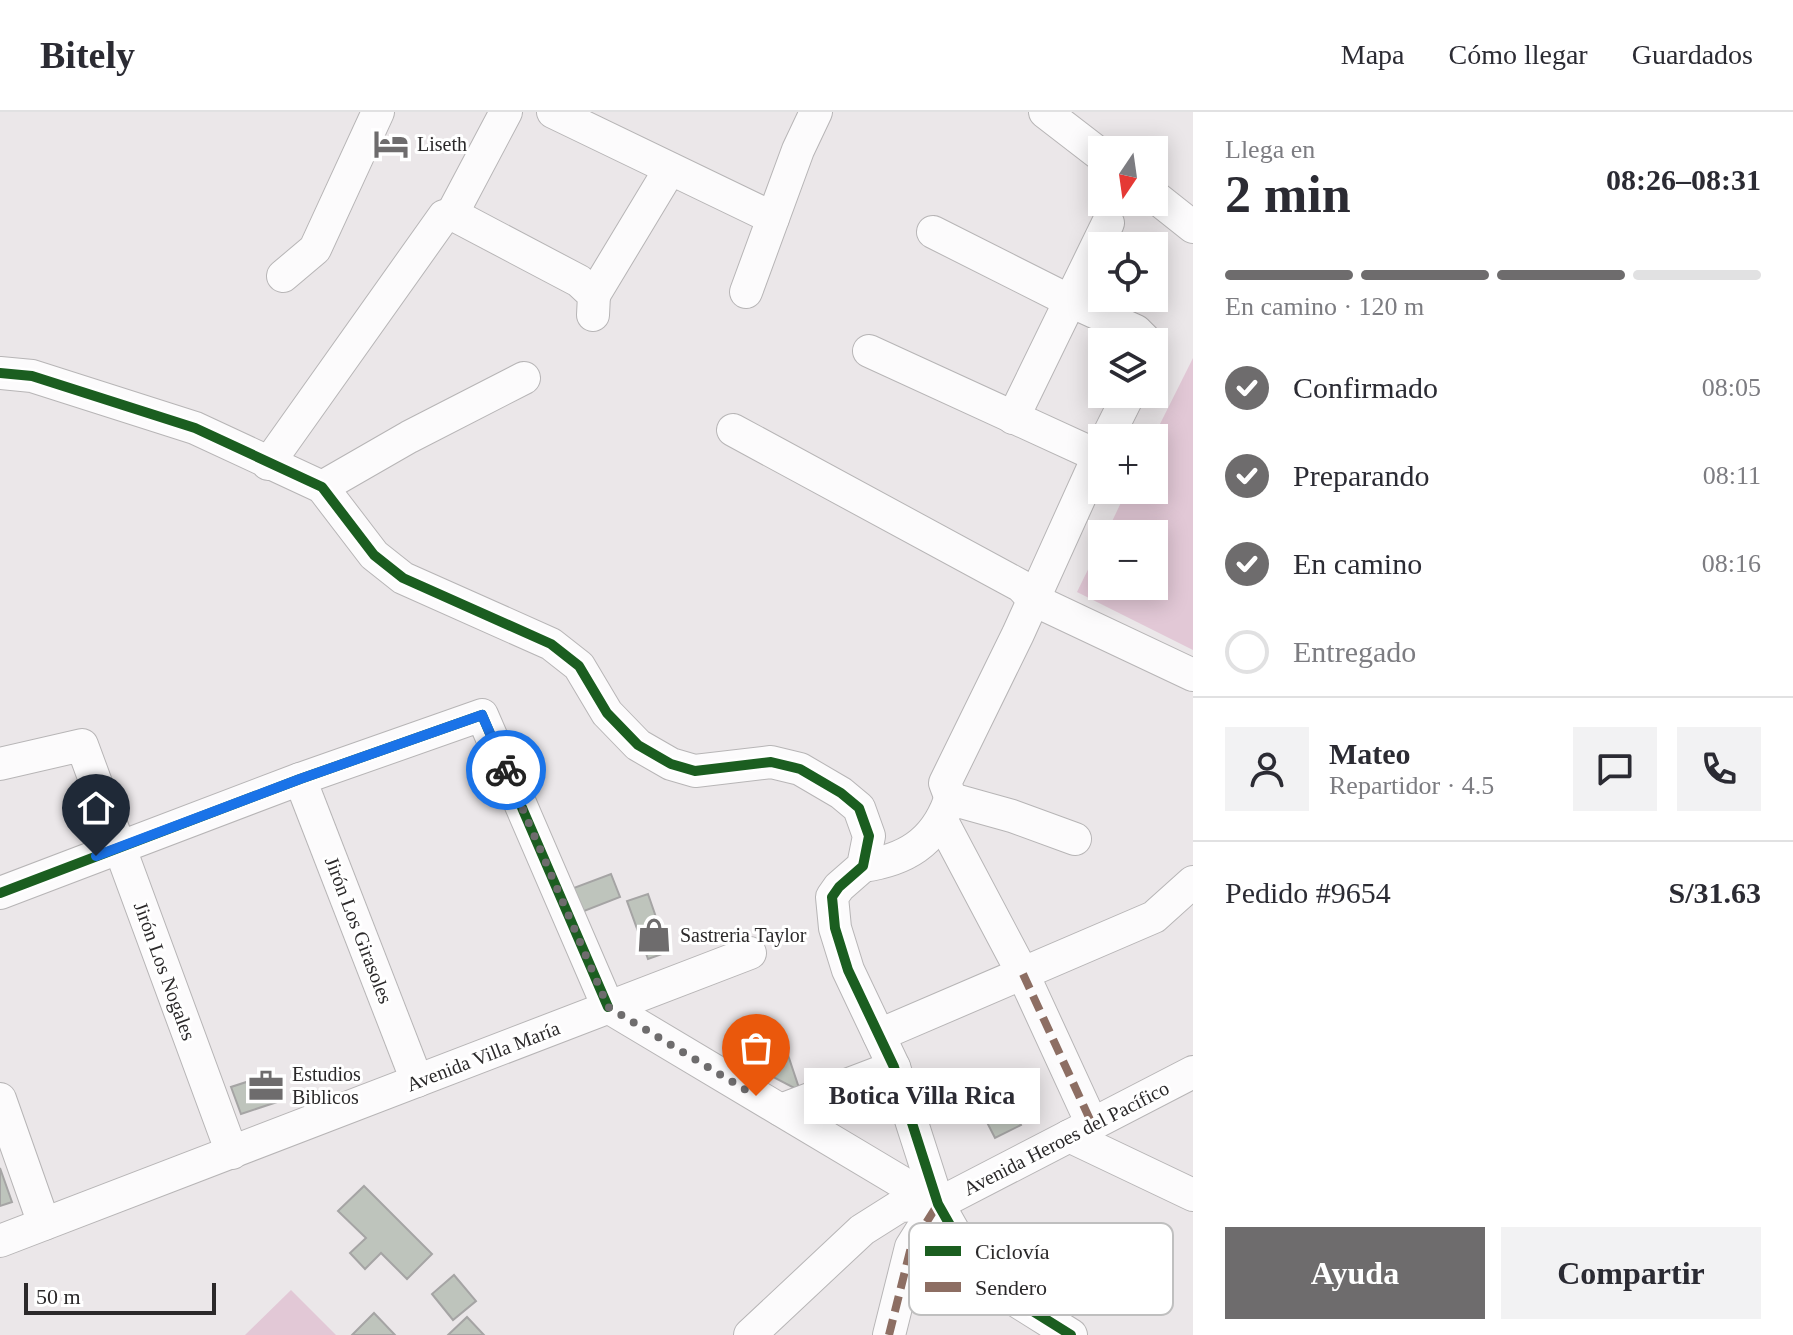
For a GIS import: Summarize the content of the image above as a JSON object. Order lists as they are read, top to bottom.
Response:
{
  "streets": {
    "street": [
      "Jirón Los Girasoles",
      "Jirón Los Nogales",
      "Avenida Villa María",
      "Avenida Heroes del Pacífico"
    ]
  },
  "crossings": [
    ["Jirón Los Girasoles", "Avenida Villa María"],
    ["Jirón Los Nogales", "Avenida Villa María"]
  ],
  "places": {
    "hotel": ["Liseth"],
    "shop": ["Sastreria Taylor"],
    "office": ["Estudios Biblicos"],
    "other": ["Botica Villa Rica"]
  },
  "legend": ["Ciclovía", "Sendero"],
  "scale_bar": "50 m",
  "north": "bottom",
  "page": {
    "header": "Bitely",
    "nav": ["Mapa", "Cómo llegar", "Guardados"],
    "heading": ["2 min", "Llega en", "08:26–08:31"],
    "panel": [
      "Mateo",
      "Repartidor · 4.5",
      "Pedido #9654",
      "S/31.63"
    ],
    "map_buttons": ["+", "−"],
    "bar": "En camino · 120 m",
    "list": [
      ["Confirmado", "08:05"],
      ["Preparando", "08:11"],
      ["En camino", "08:16"],
      "Entregado"
    ],
    "bubble": "Botica Villa Rica",
    "buttons": ["Ayuda", "Compartir"],
    "scale": "50 m"
  }
}
